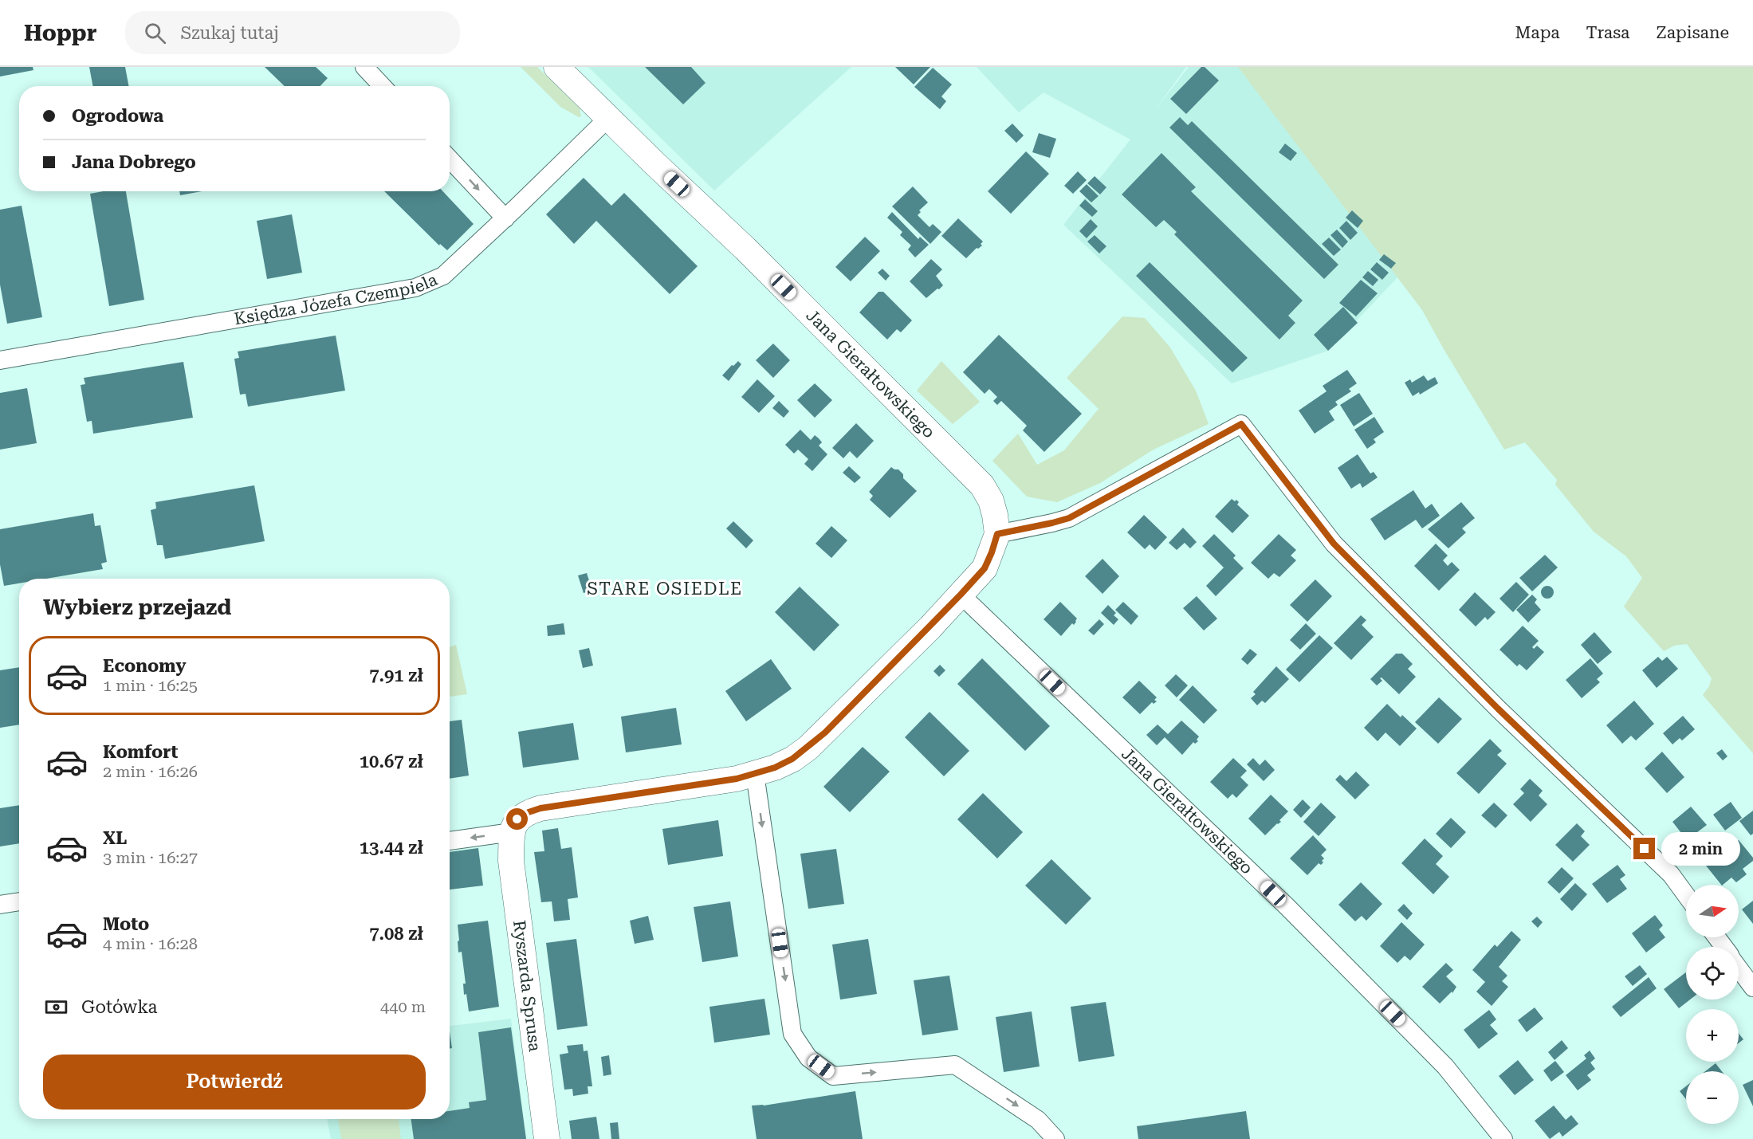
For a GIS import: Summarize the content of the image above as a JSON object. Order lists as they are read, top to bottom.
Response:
{
  "streets": {
    "street": ["Księdza Józefa Czempiela", "Jana Gierałtowskiego", "Ryszarda Sprusa"]
  },
  "crossings": [
    ["Księdza Józefa Czempiela", "Jana Gierałtowskiego"]
  ],
  "districts": ["STARE OSIEDLE"],
  "north": "right",
  "page": {
    "header": "Hoppr",
    "search": "Szukaj tutaj",
    "nav": ["Mapa", "Trasa", "Zapisane"],
    "banner": ["Ogrodowa", "Jana Dobrego"],
    "heading": "Wybierz przejazd",
    "list": [
      {
        "name": "Economy",
        "note": "1 min · 16:25",
        "value": "7.91 zł"
      },
      {
        "name": "Komfort",
        "note": "2 min · 16:26",
        "value": "10.67 zł"
      },
      {
        "name": "XL",
        "note": "3 min · 16:27",
        "value": "13.44 zł"
      },
      {
        "name": "Moto",
        "note": "4 min · 16:28",
        "value": "7.08 zł"
      }
    ],
    "bubble": "2 min",
    "map_buttons": ["+", "−"],
    "pay": ["Gotówka", "440 m"],
    "buttons": "Potwierdź"
  }
}
